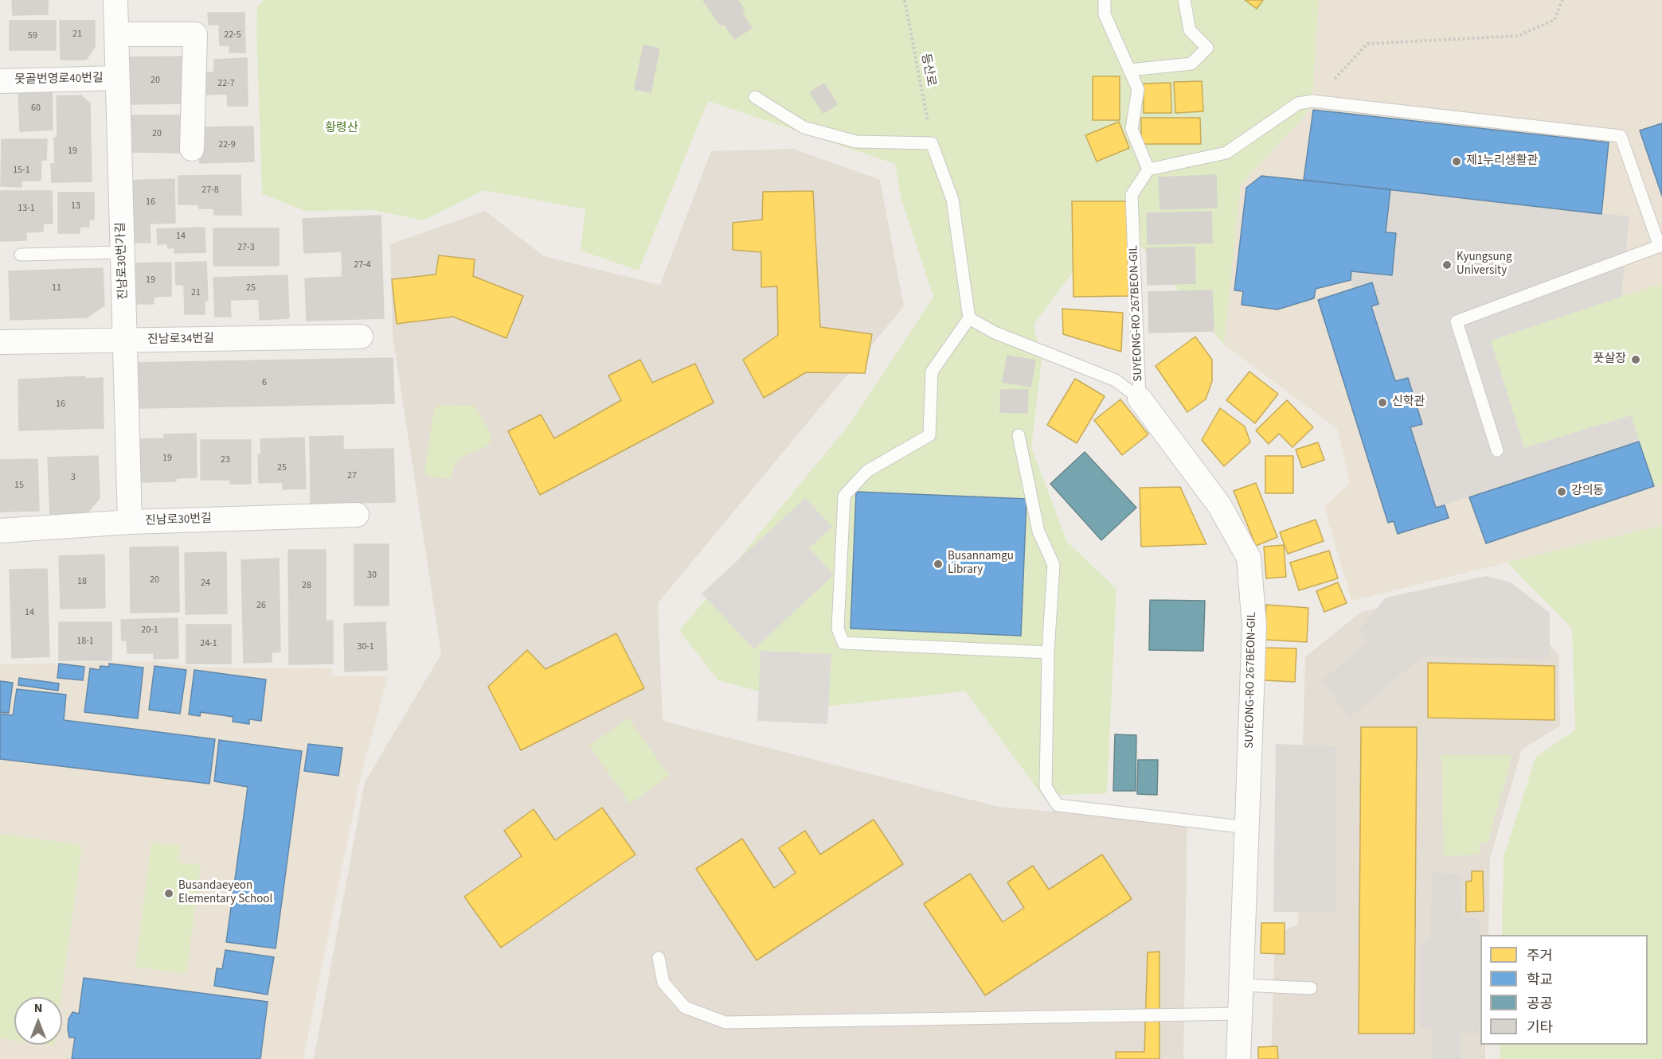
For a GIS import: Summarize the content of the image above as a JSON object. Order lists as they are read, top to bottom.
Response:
{
  "streets": {
    "street": [
      "못골번영로40번길",
      "진남로30번가길",
      "SUYEONG-RO 267BEON-GIL",
      "진남로34번길",
      "진남로30번길"
    ],
    "path": ["등산로"]
  },
  "crossings": [
    ["못골번영로40번길", "진남로30번가길"],
    ["진남로30번가길", "진남로34번길"],
    ["진남로30번가길", "진남로30번길"]
  ],
  "parks": ["황령산"],
  "places": [
    "제1누리생활관",
    "Kyungsung University",
    "풋살장",
    "신학관",
    "강의동",
    "Busannamgu Library",
    "Busandaeyeon Elementary School"
  ],
  "house_numbers": [
    "21",
    "22-5",
    "59",
    "20",
    "22-7",
    "60",
    "20",
    "22-9",
    "19",
    "15-1",
    "27-8",
    "16",
    "13",
    "13-1",
    "14",
    "27-3",
    "27-4",
    "19",
    "11",
    "25",
    "21",
    "6",
    "16",
    "19",
    "23",
    "25",
    "27",
    "3",
    "15",
    "30",
    "20",
    "18",
    "24",
    "28",
    "26",
    "14",
    "20-1",
    "18-1",
    "24-1",
    "30-1"
  ],
  "legend": [
    "주거",
    "학교",
    "공공",
    "기타"
  ],
  "north": "top"
}
